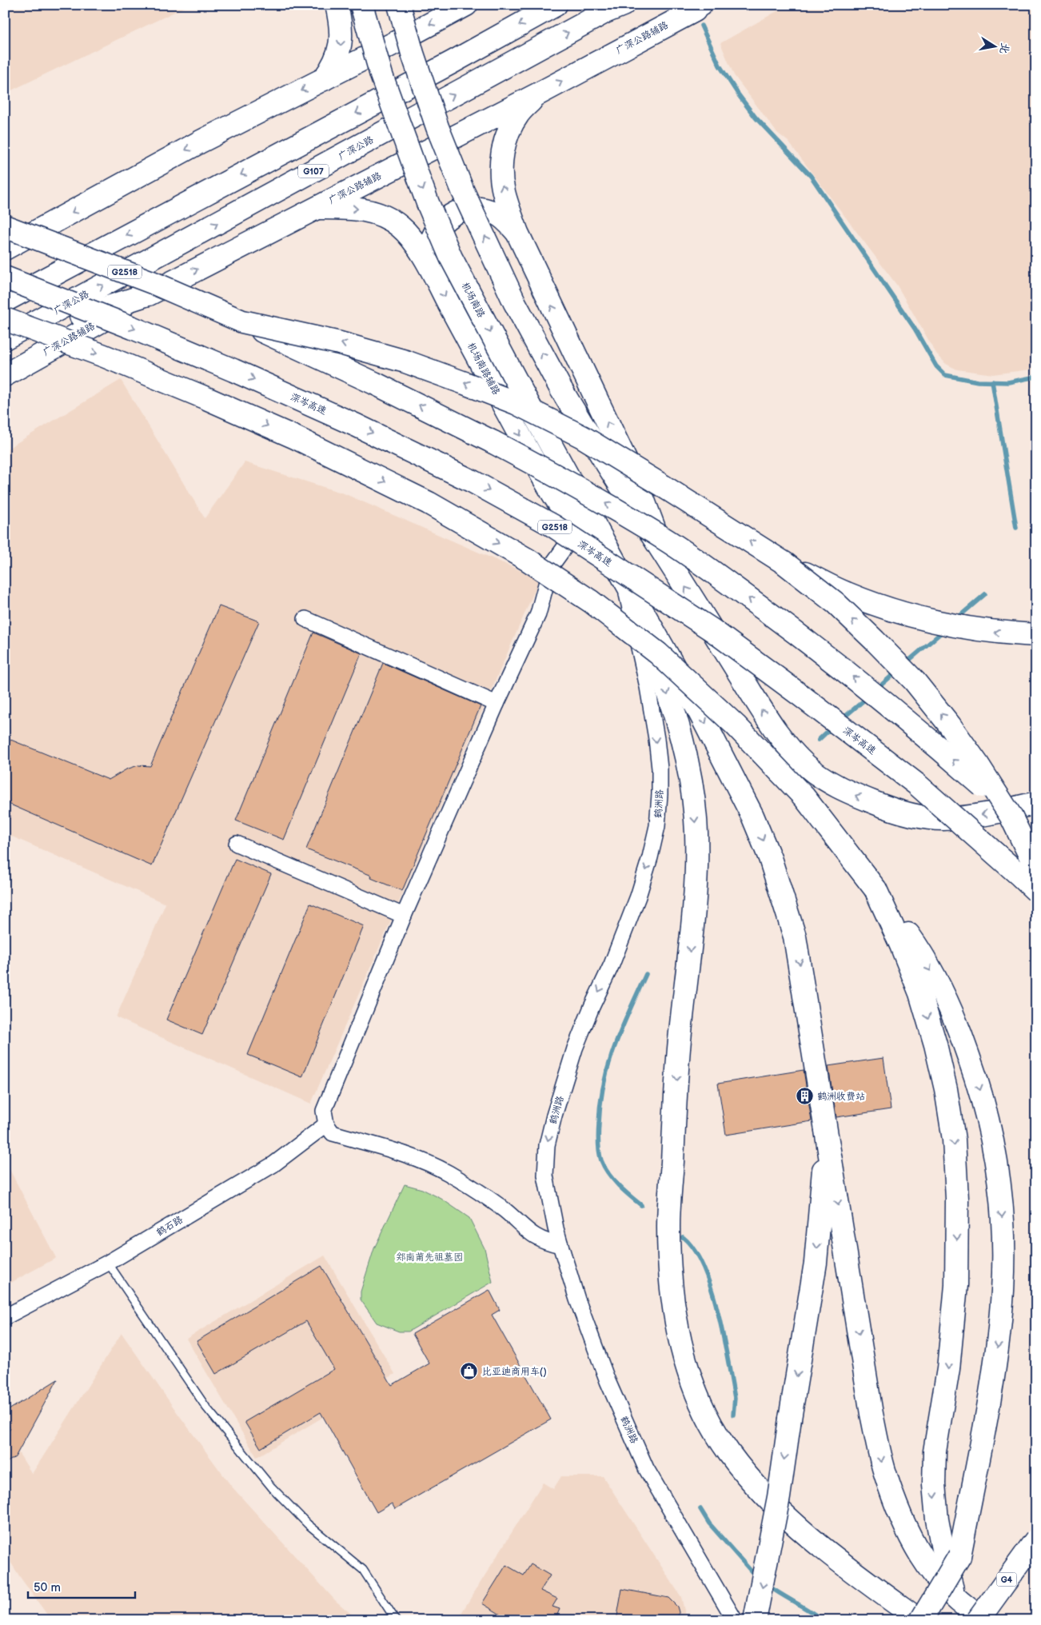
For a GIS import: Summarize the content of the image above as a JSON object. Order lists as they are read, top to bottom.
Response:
{
  "streets": {
    "main road": [
      "广深公路辅路",
      "广深公路",
      "G107",
      "G2518",
      "机场南路",
      "机场南路辅路",
      "深岑高速",
      "G4"
    ],
    "street": ["鹤洲路", "鹤石路"]
  },
  "crossings": [
    ["广深公路辅路", "机场南路辅路"],
    ["机场南路", "机场南路辅路"],
    ["机场南路", "鹤洲路"],
    ["机场南路辅路", "鹤洲路"]
  ],
  "one_way": ["鹤洲路"],
  "parks": ["郑南莆先祖墓园"],
  "places": {
    "building": ["鹤洲收费站"],
    "shop": ["比亚迪商用车()"]
  },
  "scale_bar": "50 m",
  "north": "right"
}
